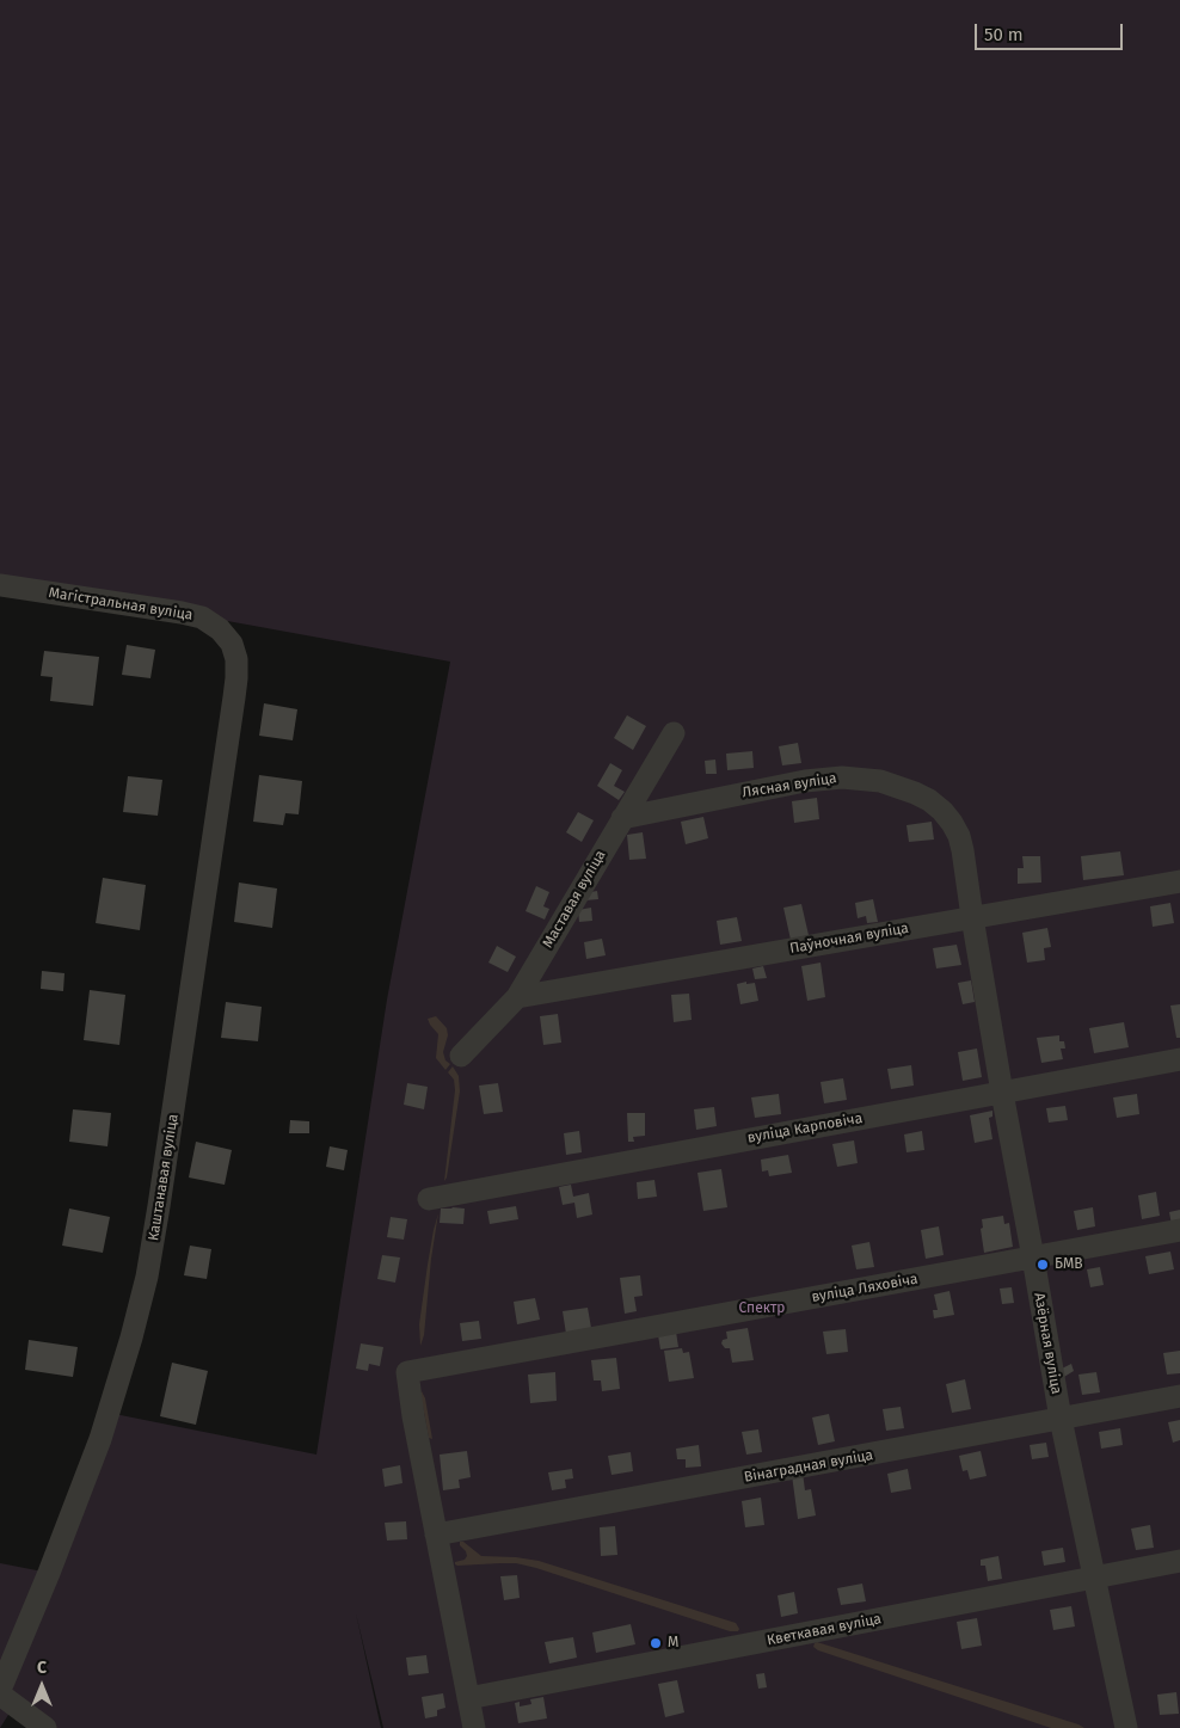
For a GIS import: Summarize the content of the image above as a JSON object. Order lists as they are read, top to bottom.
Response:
{
  "streets": {
    "street": [
      "Магістральная вуліца",
      "Лясная вуліца",
      "Маставая вуліца",
      "Паўночная вуліца",
      "вуліца Карповіча",
      "Каштанавая вуліца",
      "вуліца Ляховіча",
      "Азёрная вуліца",
      "Вінаградная вуліца",
      "Кветкавая вуліца"
    ]
  },
  "crossings": [
    ["Магістральная вуліца", "Каштанавая вуліца"],
    ["Лясная вуліца", "Маставая вуліца"],
    ["Лясная вуліца", "Азёрная вуліца"],
    ["Маставая вуліца", "Паўночная вуліца"],
    ["Паўночная вуліца", "Азёрная вуліца"],
    ["вуліца Карповіча", "Азёрная вуліца"],
    ["вуліца Ляховіча", "Азёрная вуліца"],
    ["вуліца Ляховіча", "Вінаградная вуліца"],
    ["Азёрная вуліца", "Вінаградная вуліца"],
    ["Азёрная вуліца", "Кветкавая вуліца"]
  ],
  "parks": ["Спектр"],
  "places": ["БМВ", "М"],
  "scale_bar": "50 m",
  "north": "top"
}
